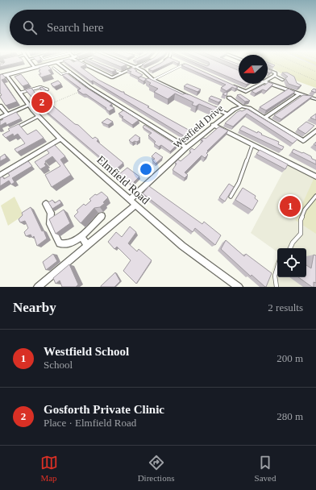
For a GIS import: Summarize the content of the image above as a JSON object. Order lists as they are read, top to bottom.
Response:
{
  "streets": {
    "street": ["Westfield Drive", "Elmfield Road"]
  },
  "crossings": [
    ["Westfield Drive", "Elmfield Road"]
  ],
  "north": "left",
  "page": {
    "search": "Search here",
    "pins": ["2", "1"],
    "heading": ["Nearby", "2 results"],
    "list": [
      {
        "mark": "1",
        "name": "Westfield School",
        "note": "School",
        "value": "200 m"
      },
      {
        "mark": "2",
        "name": "Gosforth Private Clinic",
        "note": "Place · Elmfield Road",
        "value": "280 m"
      }
    ],
    "nav": ["Map", "Directions", "Saved"]
  }
}
